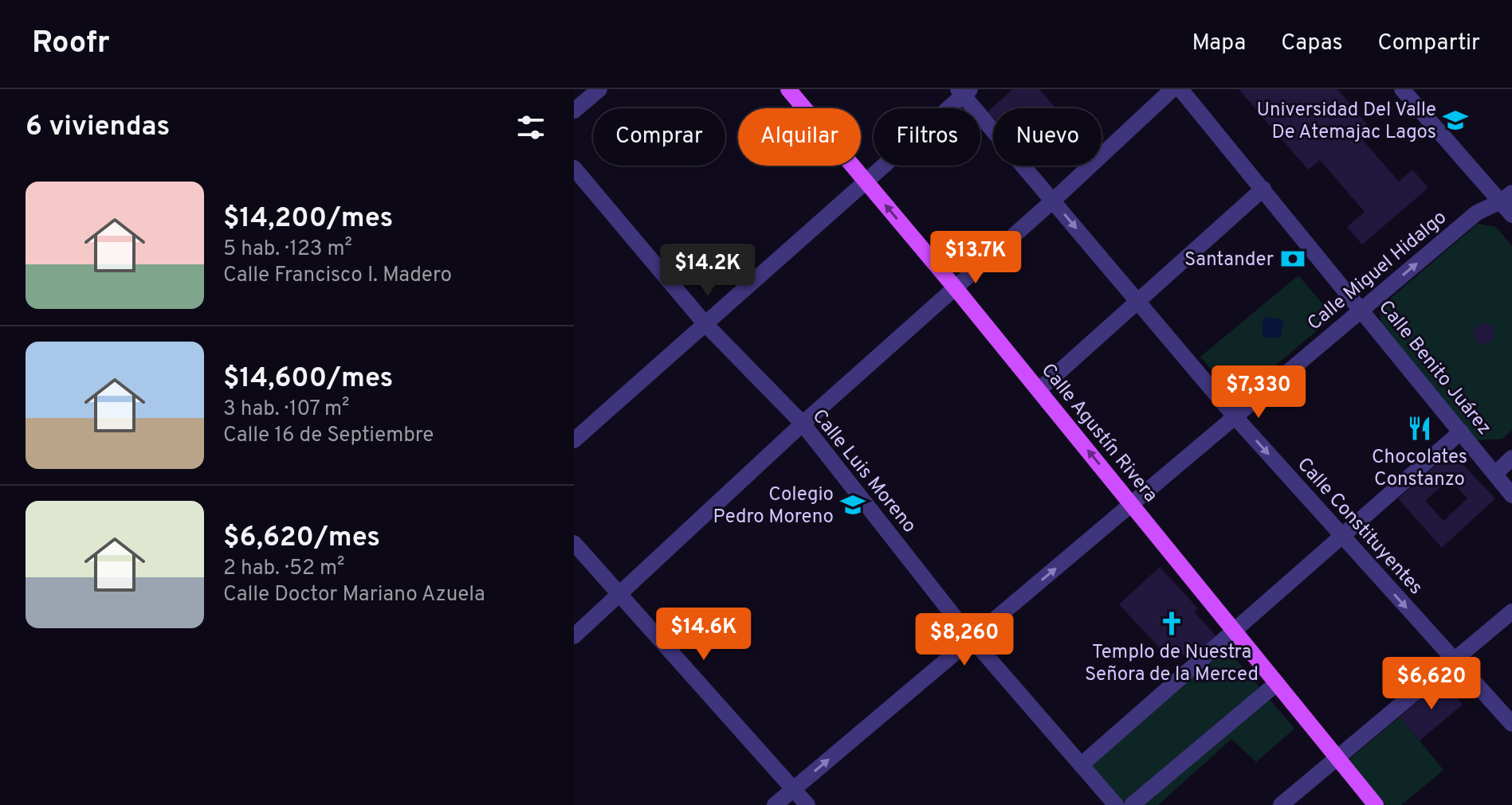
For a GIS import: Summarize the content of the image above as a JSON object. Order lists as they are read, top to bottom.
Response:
{
  "streets": {
    "main road": ["Calle Agustín Rivera"],
    "street": [
      "Calle Miguel Hidalgo",
      "Calle Benito Juárez",
      "Calle Luis Moreno",
      "Calle Constituyentes"
    ]
  },
  "crossings": [
    ["Calle Miguel Hidalgo", "Calle Benito Juárez"],
    ["Calle Miguel Hidalgo", "Calle Agustín Rivera"],
    ["Calle Miguel Hidalgo", "Calle Luis Moreno"],
    ["Calle Miguel Hidalgo", "Calle Constituyentes"]
  ],
  "one_way": ["Calle Miguel Hidalgo", "Calle Constituyentes"],
  "places": {
    "school or university": ["Universidad Del Valle De Atemajac Lagos", "Colegio Pedro Moreno"],
    "bank": ["Santander"],
    "restaurant": ["Chocolates Constanzo"],
    "church": ["Templo de Nuestra Señora de la Merced"]
  },
  "page": {
    "header": "Roofr",
    "nav": ["Mapa", "Capas", "Compartir"],
    "heading": "6 viviendas",
    "chip": [
      "Comprar",
      "Alquilar",
      "Filtros",
      "Nuevo"
    ],
    "list": [
      {
        "name": "$14,200/mes",
        "note": "5 hab. · 123 m² · Calle Francisco I. Madero"
      },
      {
        "name": "$14,600/mes",
        "note": "3 hab. · 107 m² · Calle 16 de Septiembre"
      },
      {
        "name": "$6,620/mes",
        "note": "2 hab. · 52 m² · Calle Doctor Mariano Azuela"
      }
    ],
    "price": [
      "$13.7K",
      "$14.2K",
      "$7,330",
      "$14.6K",
      "$8,260",
      "$6,620"
    ]
  }
}
